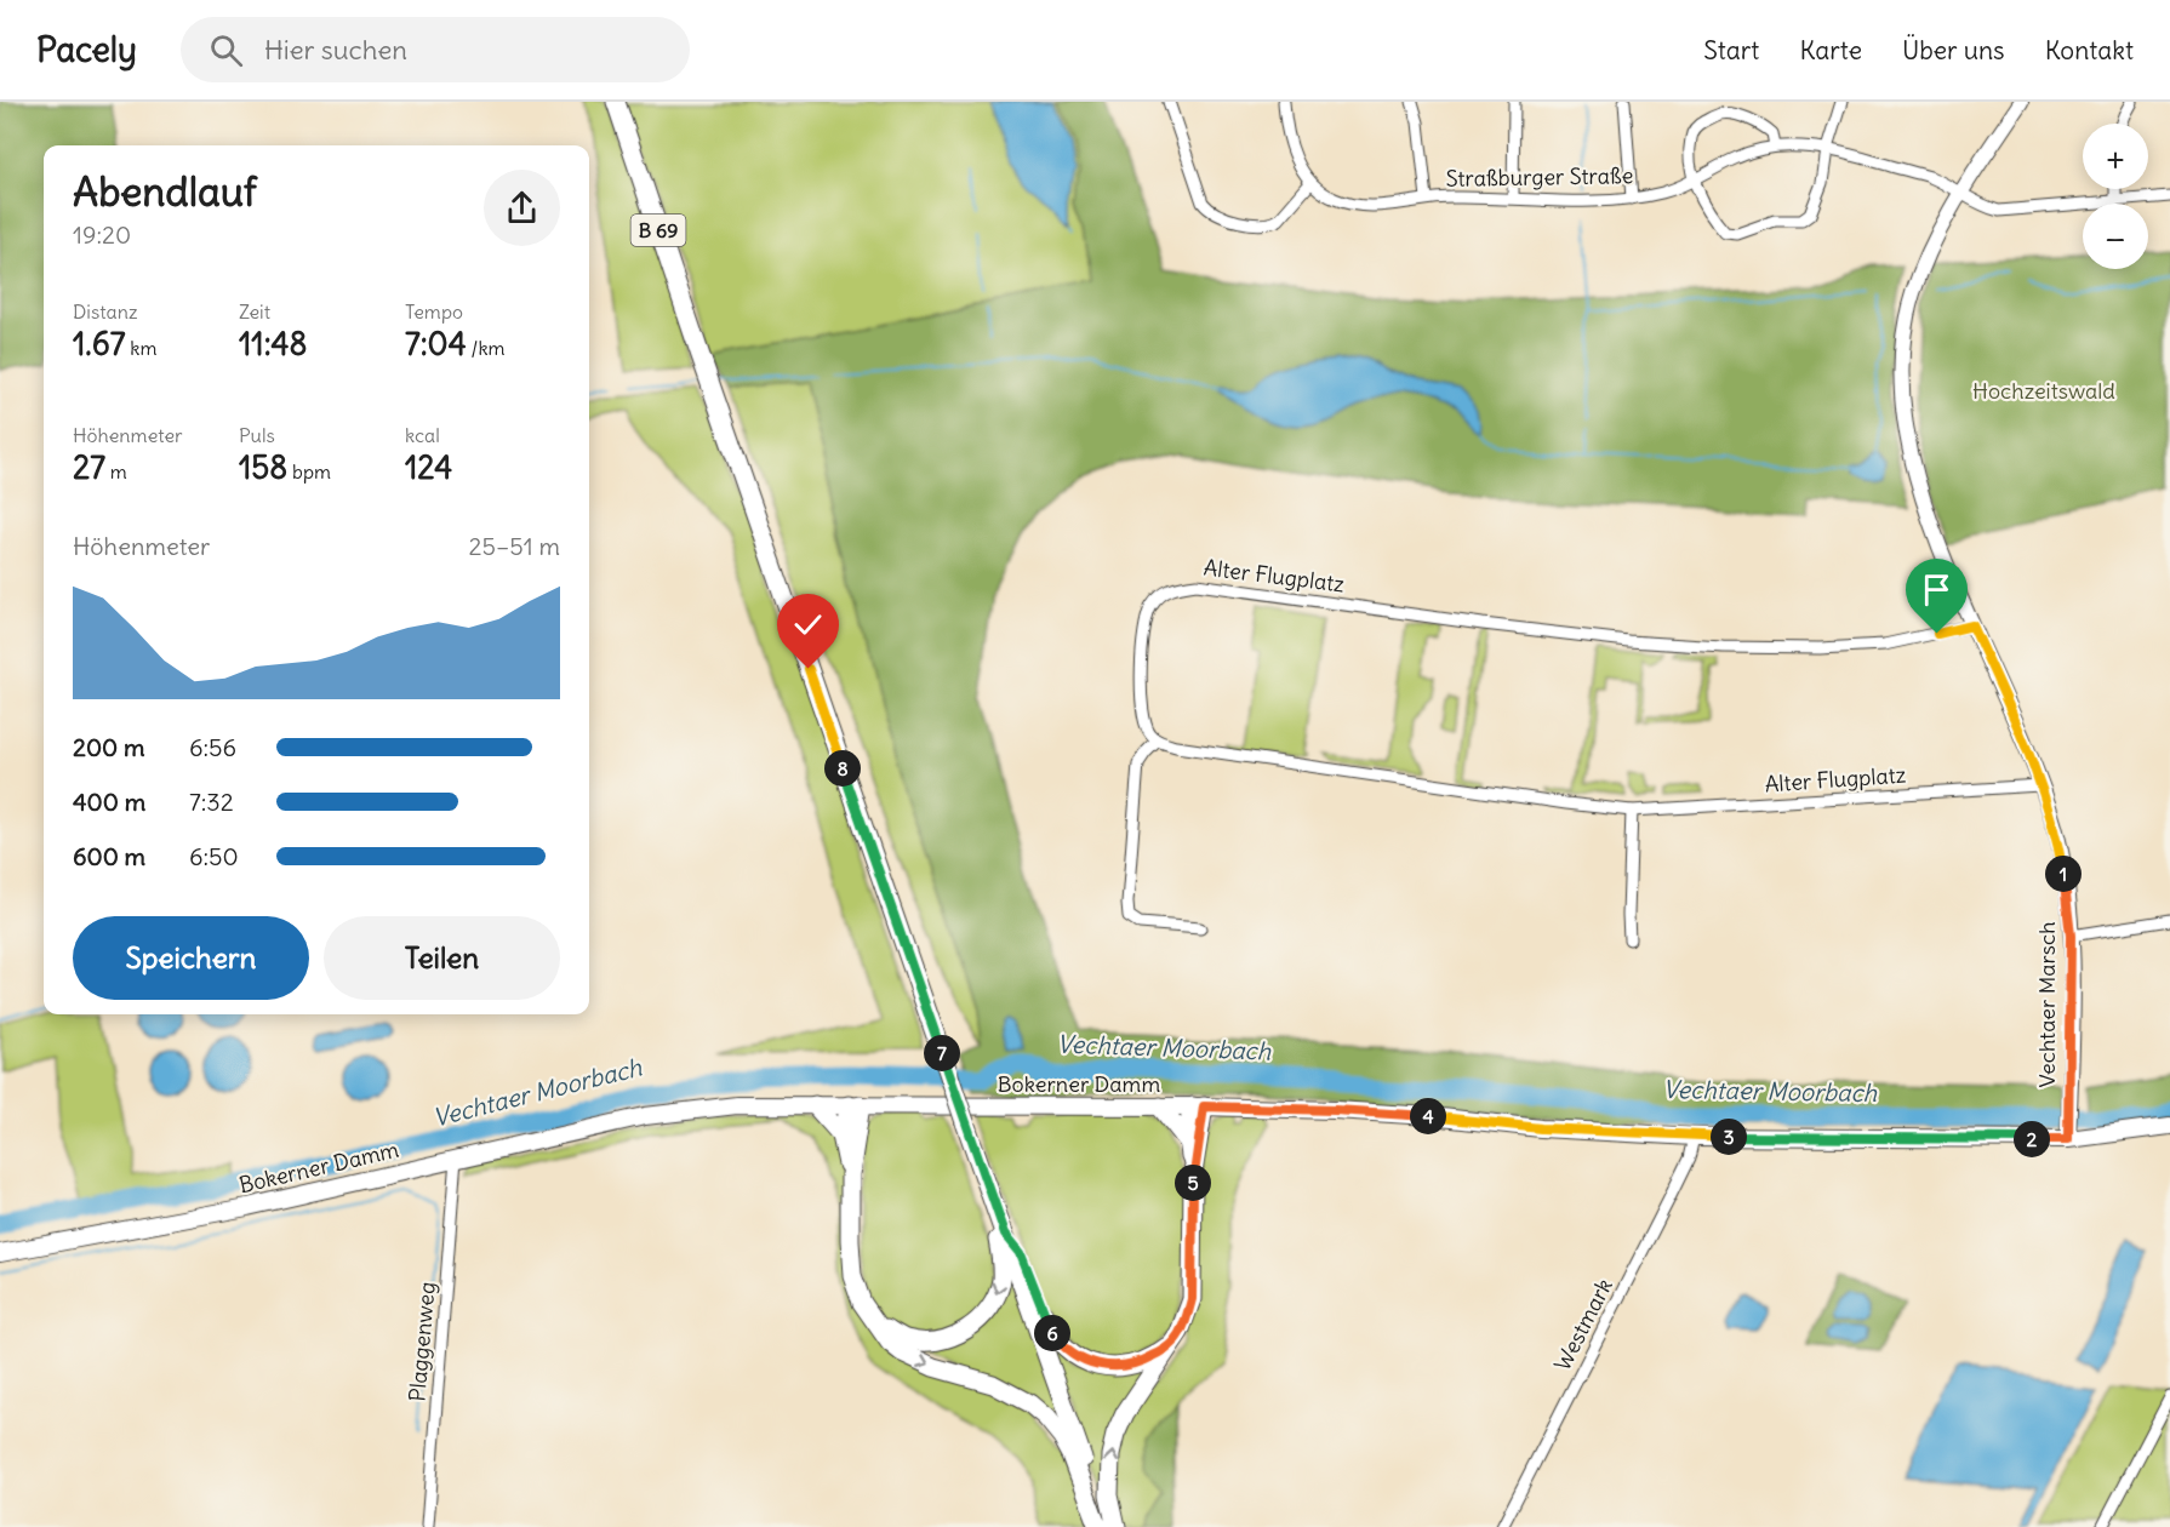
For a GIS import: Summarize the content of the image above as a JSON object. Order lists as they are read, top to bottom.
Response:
{
  "streets": {
    "main road": ["B 69", "Bokerner Damm"],
    "street": [
      "Straßburger Straße",
      "Alter Flugplatz",
      "Vechtaer Marsch",
      "Westmark",
      "Plaggenweg"
    ]
  },
  "crossings": [
    ["Straßburger Straße", "Vechtaer Marsch"],
    ["Alter Flugplatz", "Vechtaer Marsch"],
    ["Vechtaer Marsch", "Bokerner Damm"],
    ["Bokerner Damm", "Westmark"],
    ["Bokerner Damm", "Plaggenweg"]
  ],
  "water": ["Vechtaer Moorbach"],
  "parks": ["Hochzeitswald"],
  "page": {
    "header": "Pacely",
    "search": "Hier suchen",
    "nav": [
      "Start",
      "Karte",
      "Über uns",
      "Kontakt"
    ],
    "map_buttons": ["+", "−"],
    "heading": ["Abendlauf", "19:20"],
    "stats": [
      ["Distanz", "1.67 km"],
      ["Zeit", "11:48"],
      ["Tempo", "7:04 /km"],
      ["Höhenmeter", "27 m"],
      ["Puls", "158 bpm"],
      ["kcal", "124"]
    ],
    "chart": ["Höhenmeter", "25–51 m"],
    "list": [
      {
        "name": "200 m",
        "note": "6:56"
      },
      {
        "name": "400 m",
        "note": "7:32"
      },
      {
        "name": "600 m",
        "note": "6:50"
      }
    ],
    "pins": [
      "8",
      "1",
      "7",
      "4",
      "3",
      "2",
      "5",
      "6"
    ],
    "buttons": ["Speichern", "Teilen"]
  }
}
